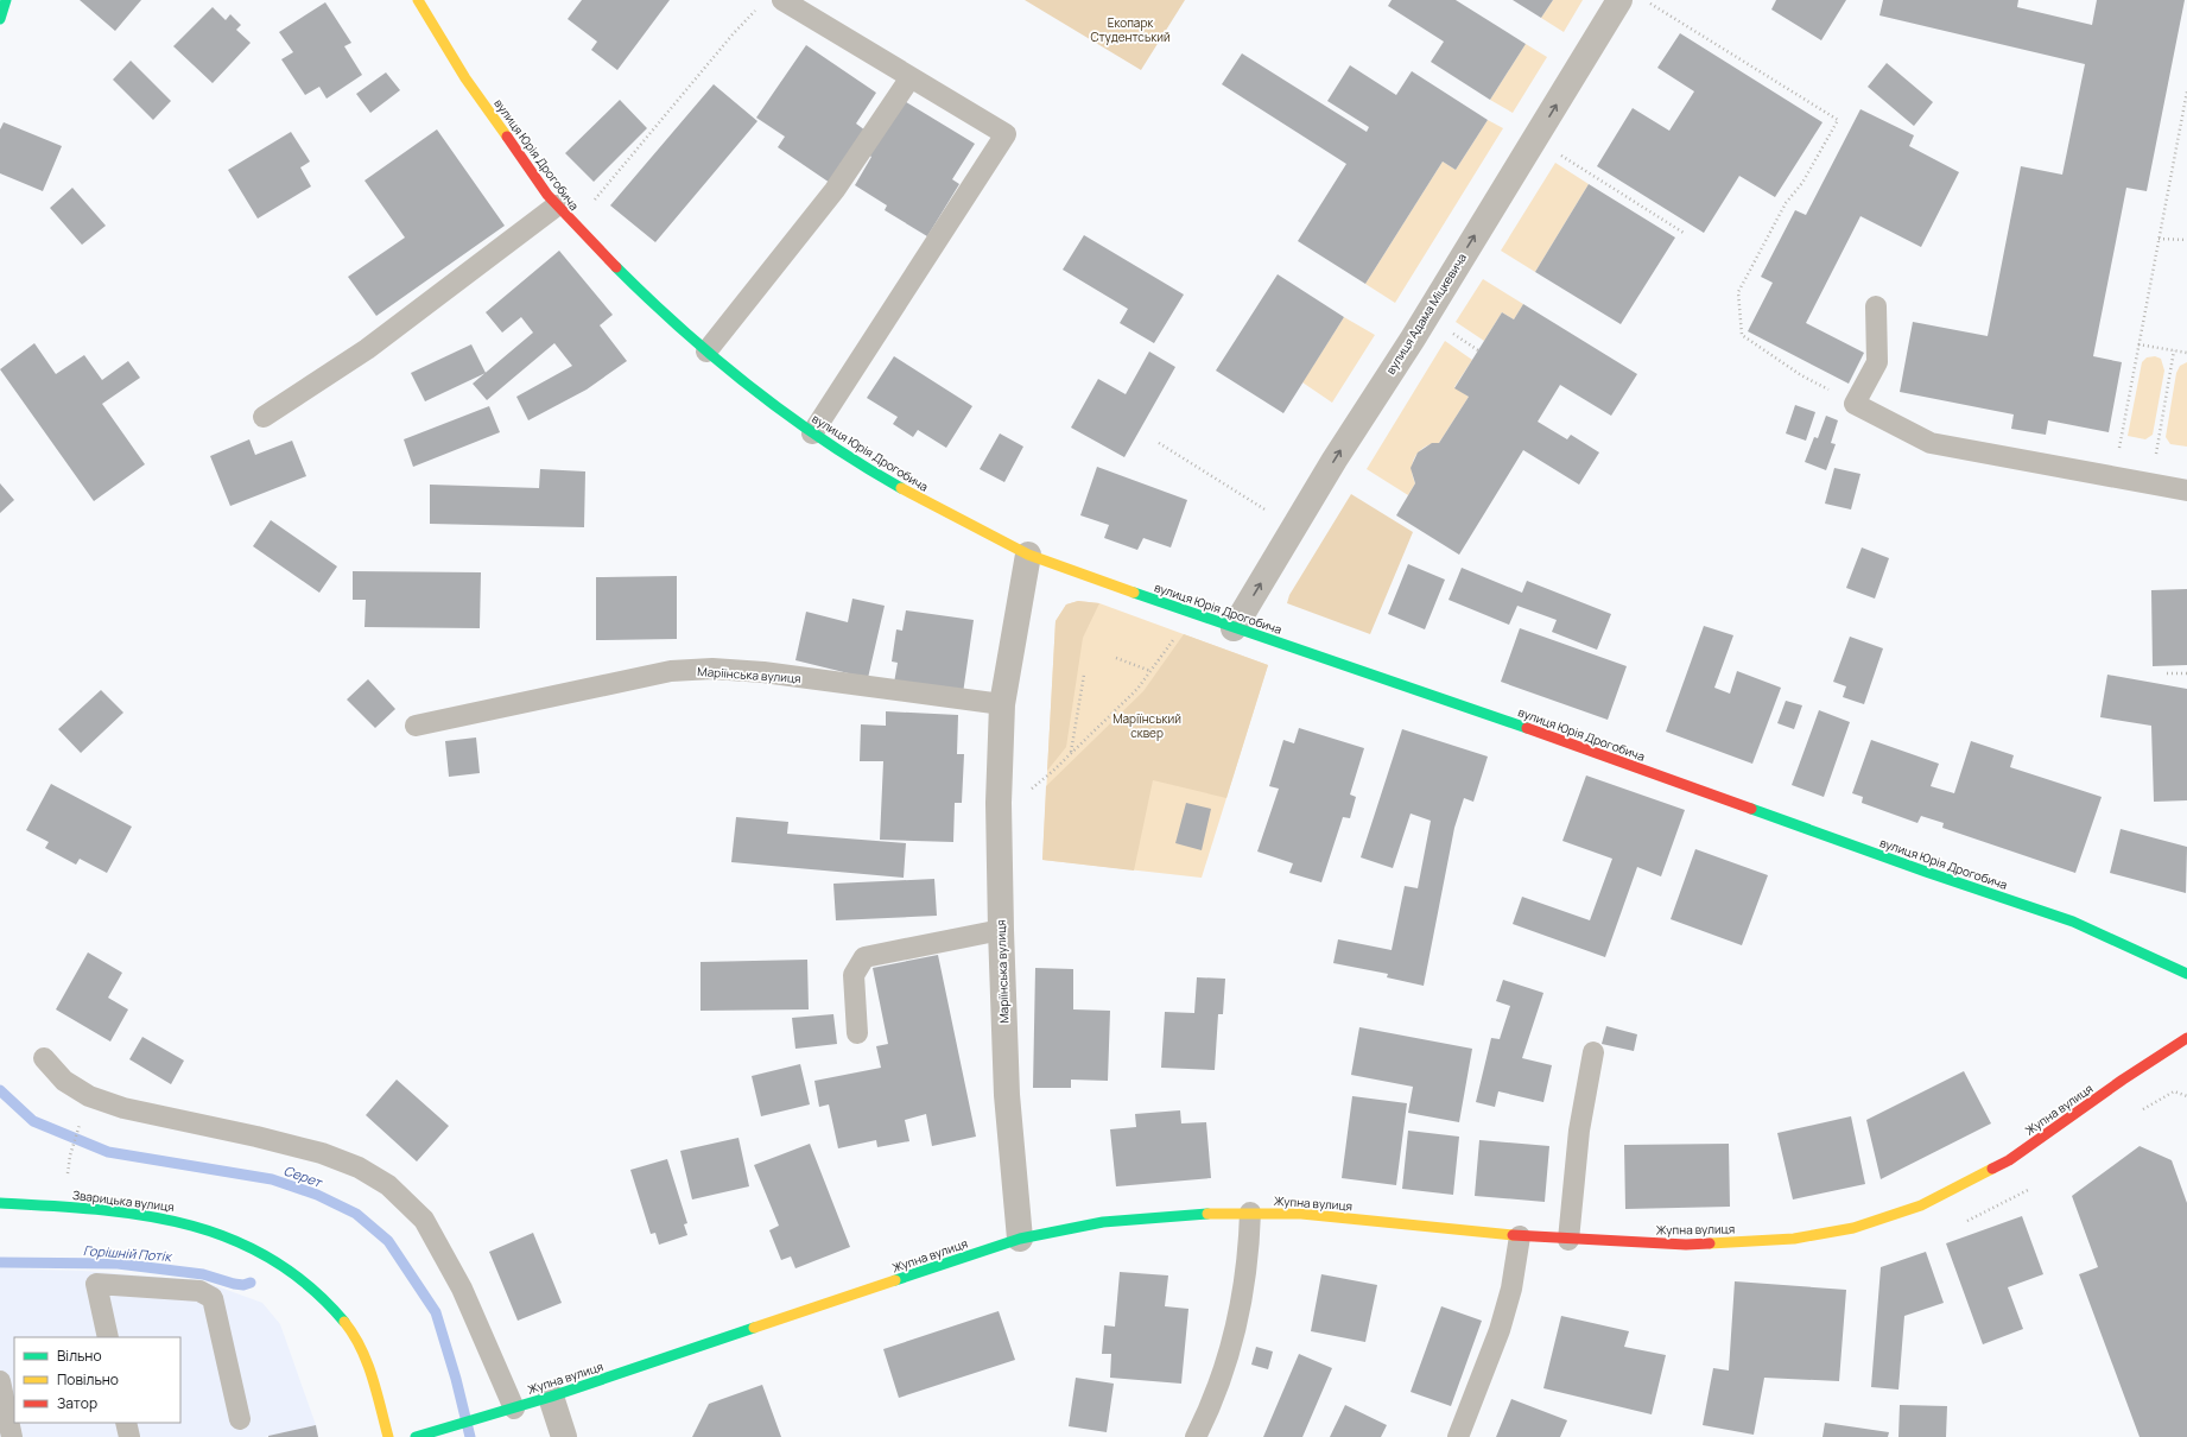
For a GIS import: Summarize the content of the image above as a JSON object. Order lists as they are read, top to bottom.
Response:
{
  "streets": {
    "street": [
      "вулиця Юрія Дрогобича",
      "вулиця Адама Міцкевича",
      "Маріїнська вулиця",
      "Жупна вулиця",
      "Зварицька вулиця"
    ]
  },
  "crossings": [
    ["вулиця Юрія Дрогобича", "вулиця Адама Міцкевича"],
    ["вулиця Юрія Дрогобича", "Маріїнська вулиця"],
    ["Маріїнська вулиця", "Жупна вулиця"]
  ],
  "one_way": ["вулиця Адама Міцкевича"],
  "water": ["Серет", "Горішній Потік"],
  "parks": ["Екопарк Студентський", "Маріїнський сквер"],
  "legend": ["Вільно", "Повільно", "Затор"]
}
